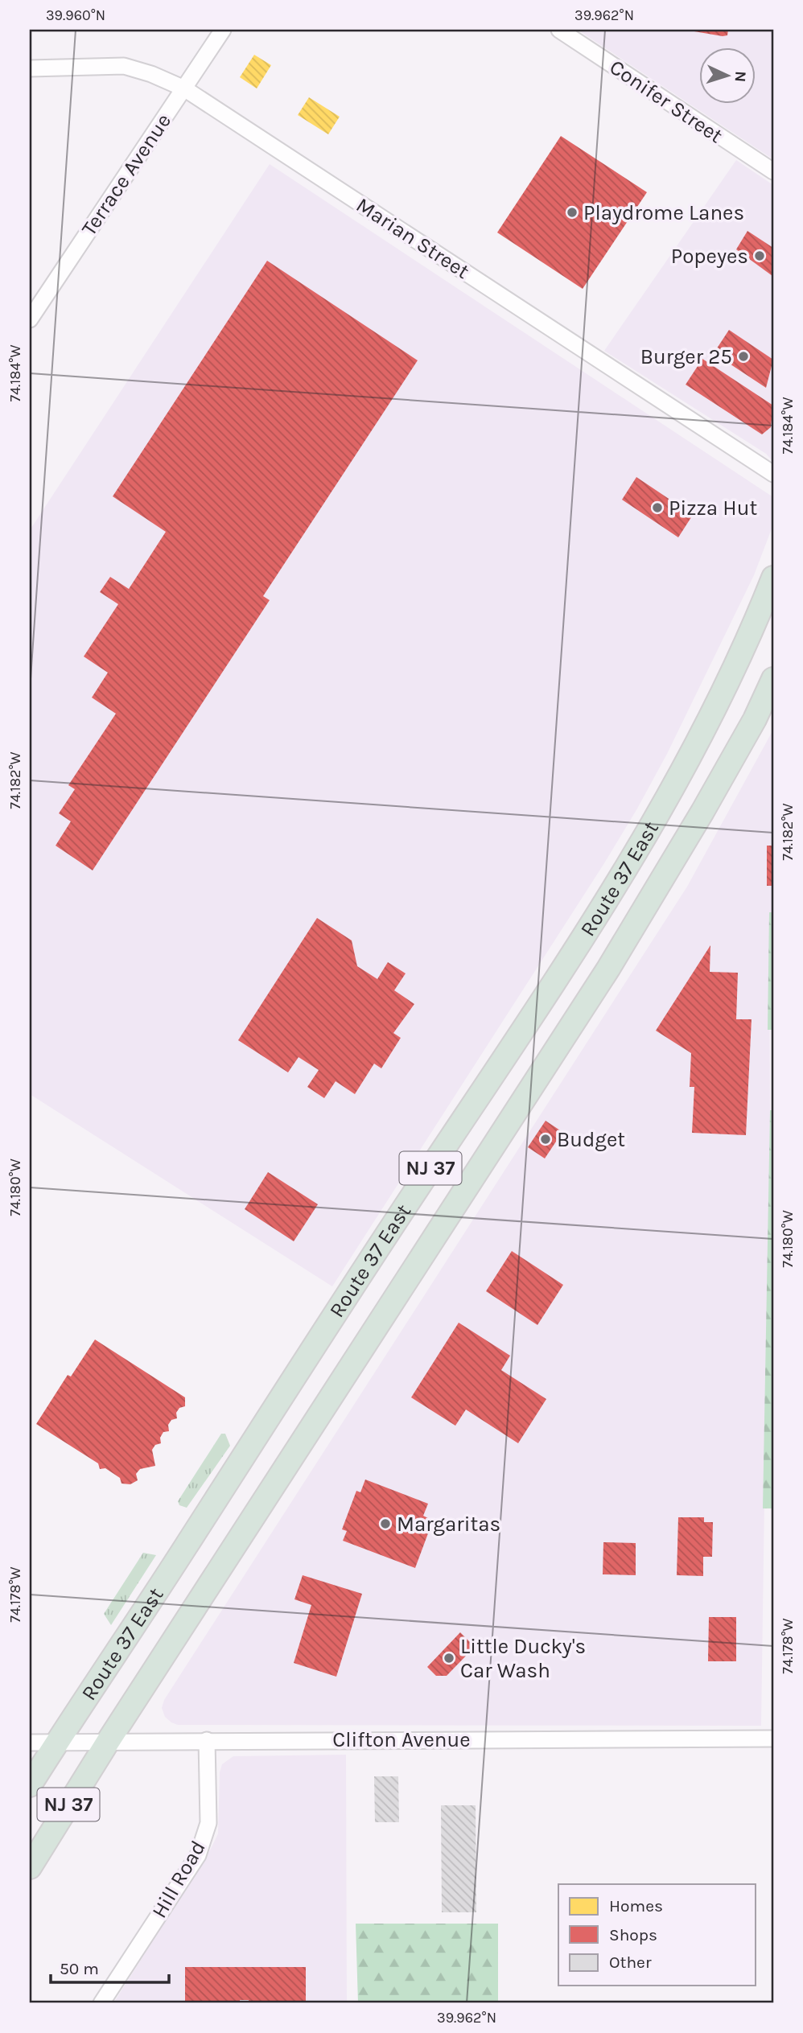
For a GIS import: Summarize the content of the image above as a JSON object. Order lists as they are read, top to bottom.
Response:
{
  "streets": {
    "highway": ["Route 37 East", "NJ 37"],
    "street": [
      "Conifer Street",
      "Terrace Avenue",
      "Marian Street",
      "Clifton Avenue",
      "Hill Road"
    ]
  },
  "crossings": [
    ["Terrace Avenue", "Marian Street"],
    ["Route 37 East", "Clifton Avenue"],
    ["Clifton Avenue", "Hill Road"]
  ],
  "places": [
    "Playdrome Lanes",
    "Popeyes",
    "Burger 25",
    "Pizza Hut",
    "Budget",
    "Margaritas",
    "Little Ducky's Car Wash"
  ],
  "legend": ["Homes", "Shops", "Other"],
  "scale_bar": "50 m",
  "north": "right",
  "coordinates": [
    "39.960°N",
    "39.962°N",
    "74.184°W",
    "74.182°W",
    "74.180°W",
    "74.178°W"
  ]
}
